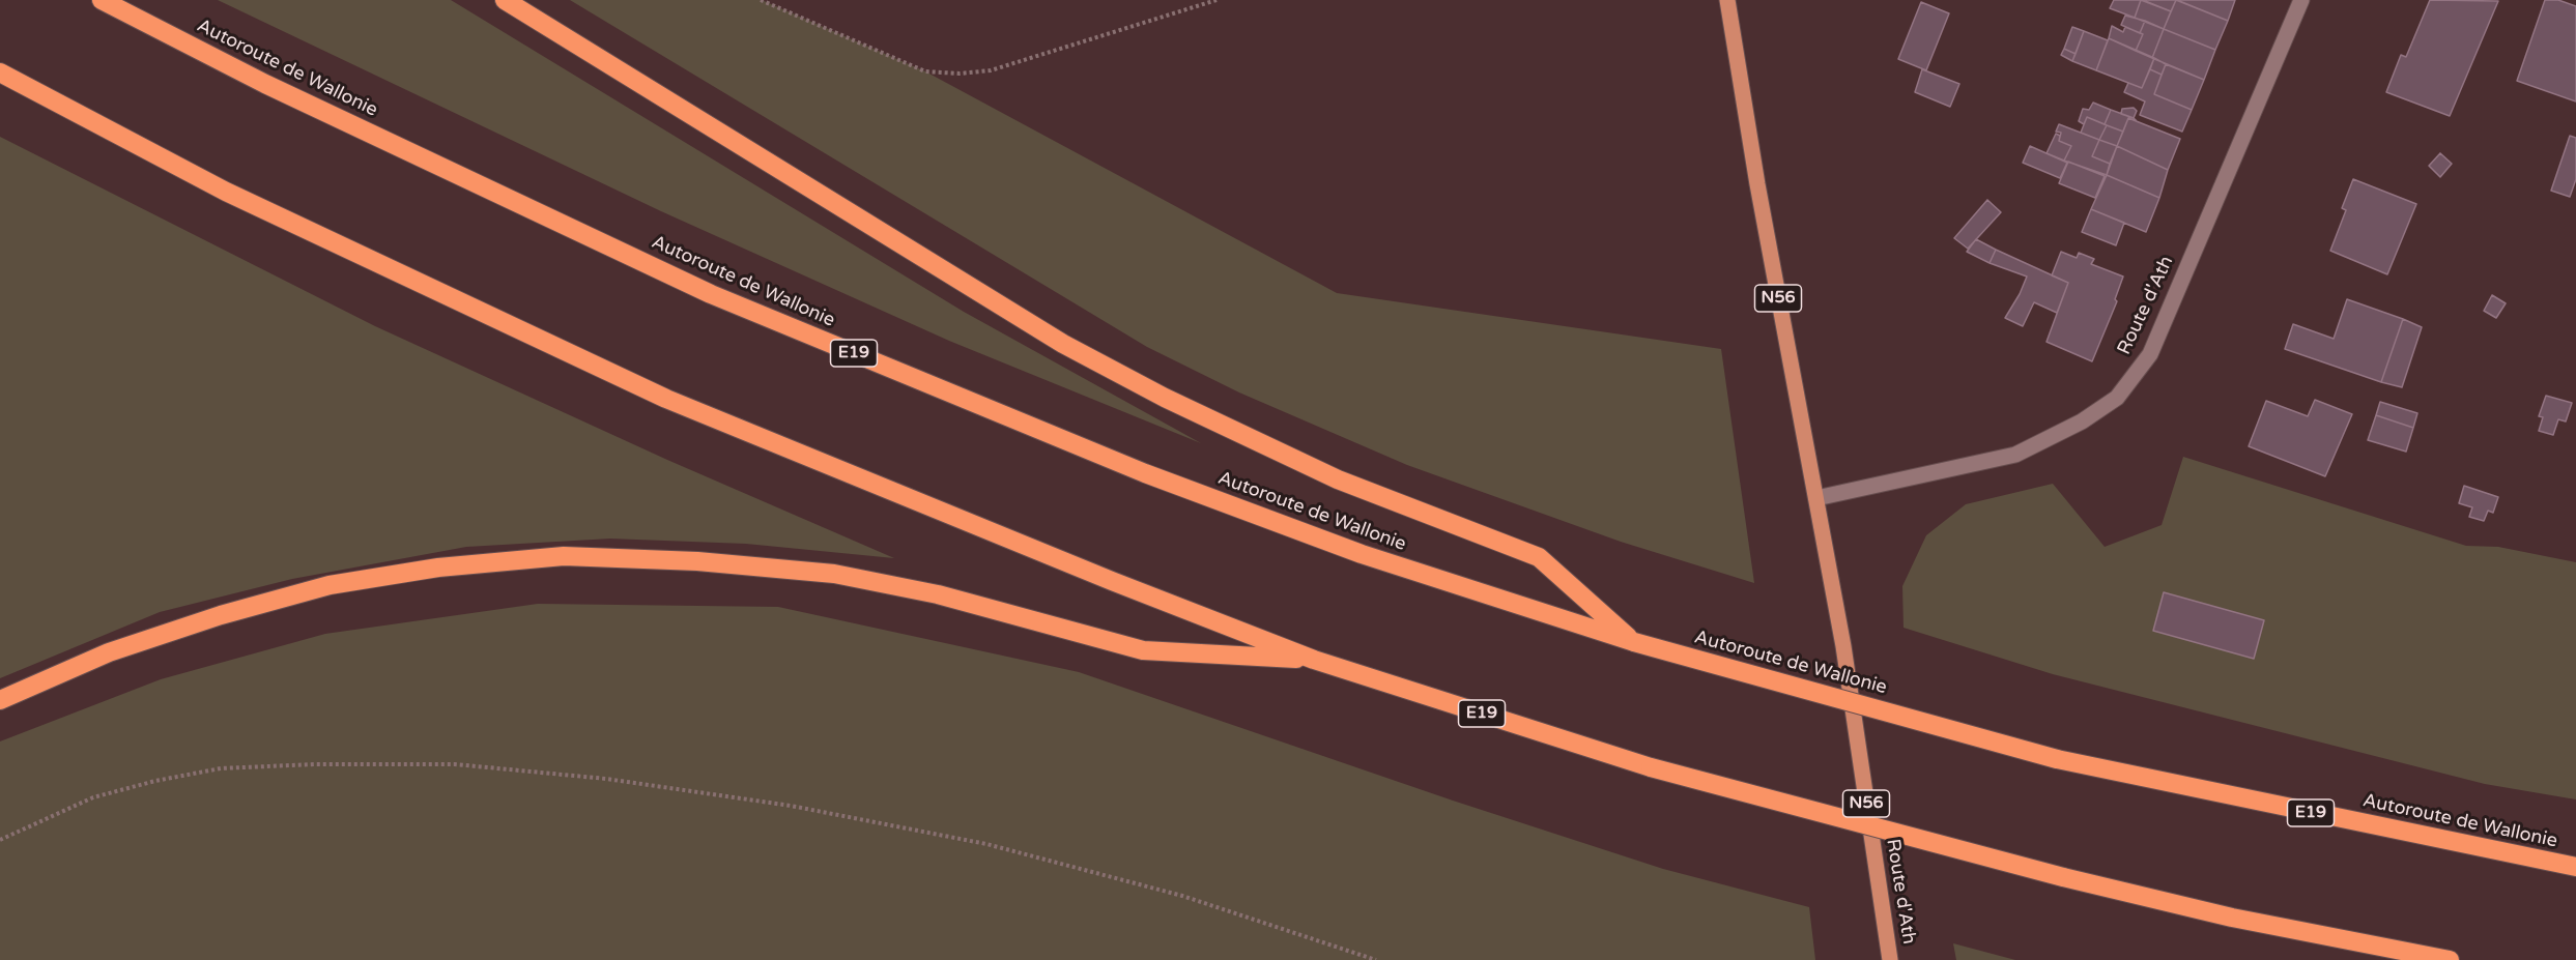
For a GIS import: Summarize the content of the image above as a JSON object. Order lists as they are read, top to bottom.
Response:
{
  "streets": {
    "highway": ["Autoroute de Wallonie", "E19"],
    "main road": ["N56", "Route d'Ath"]
  }
}
